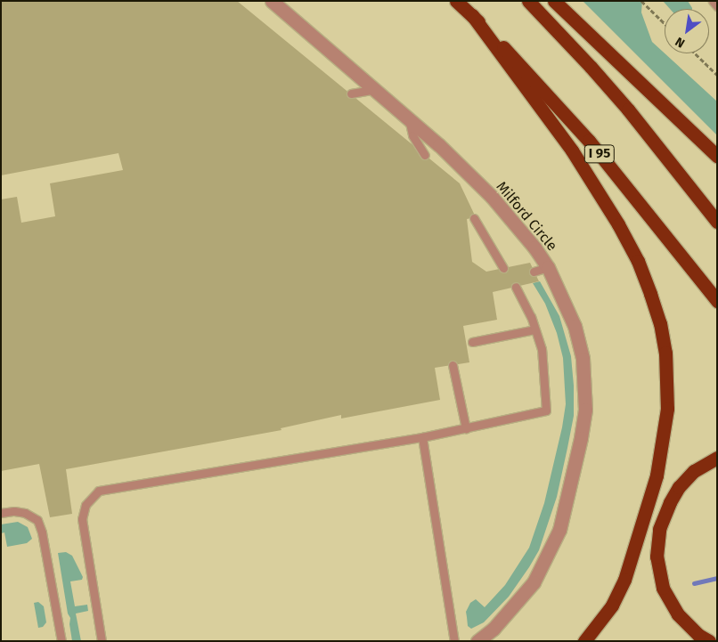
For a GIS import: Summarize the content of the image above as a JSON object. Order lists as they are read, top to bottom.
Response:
{
  "streets": {
    "highway": ["I 95"],
    "street": ["Milford Circle"]
  },
  "north": "bottom left"
}
